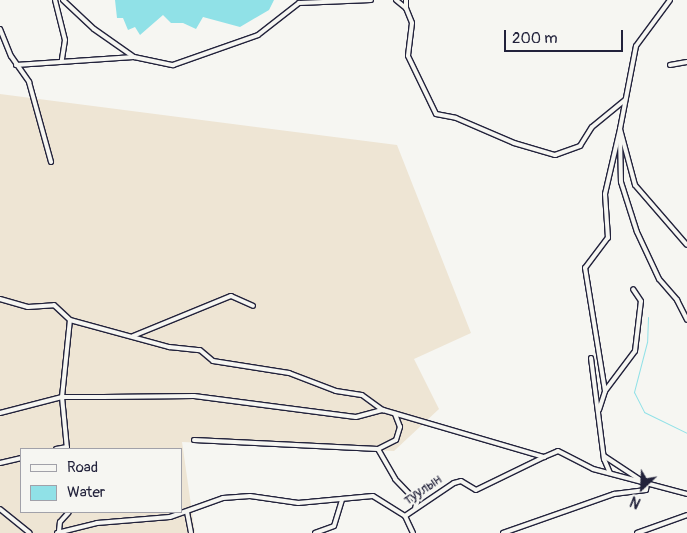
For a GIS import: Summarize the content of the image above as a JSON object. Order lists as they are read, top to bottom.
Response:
{
  "streets": {
    "street": ["туулын"]
  },
  "legend": ["Road", "Water"],
  "scale_bar": "200 m",
  "north": "bottom left"
}
